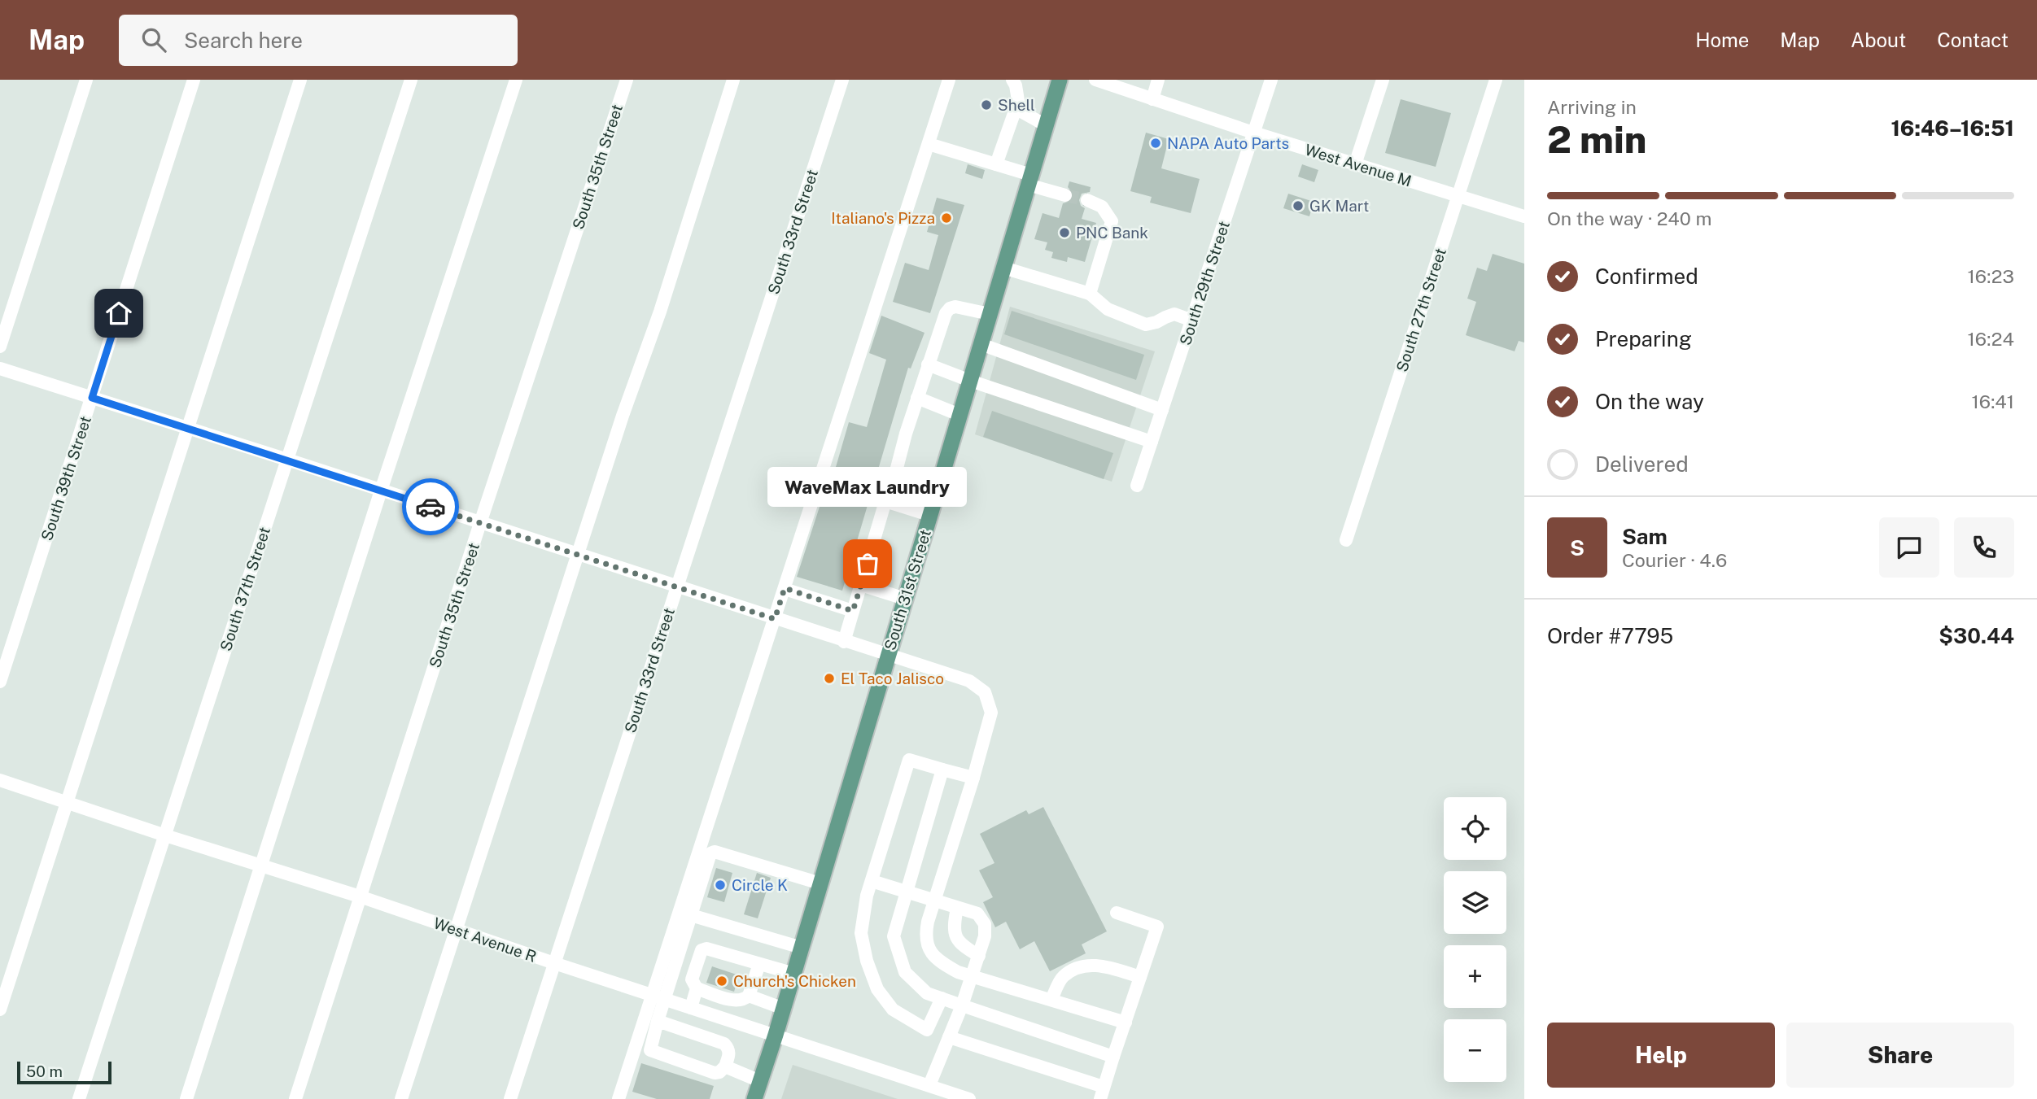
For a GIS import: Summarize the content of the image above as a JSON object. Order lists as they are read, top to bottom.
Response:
{
  "streets": {
    "main road": ["South 31st Street"],
    "street": [
      "West Avenue M",
      "South 35th Street",
      "South 33rd Street",
      "South 29th Street",
      "South 27th Street",
      "South 39th Street",
      "South 37th Street",
      "West Avenue R"
    ]
  },
  "crossings": [
    ["West Avenue M", "South 29th Street"],
    ["West Avenue M", "South 27th Street"],
    ["South 35th Street", "West Avenue R"],
    ["South 33rd Street", "West Avenue R"],
    ["South 37th Street", "West Avenue R"],
    ["South 31st Street", "West Avenue R"]
  ],
  "places": [
    "Shell",
    "NAPA Auto Parts",
    "GK Mart",
    "Italiano's Pizza",
    "PNC Bank",
    "WaveMax Laundry",
    "El Taco Jalisco",
    "Circle K",
    "Church's Chicken"
  ],
  "scale_bar": "50 m",
  "page": {
    "header": "Map",
    "search": "Search here",
    "nav": [
      "Home",
      "Map",
      "About",
      "Contact"
    ],
    "heading": ["2 min", "Arriving in", "16:46–16:51"],
    "panel": [
      "Sam",
      "Courier · 4.6",
      "Order #7795",
      "$30.44"
    ],
    "bar": "On the way · 240 m",
    "list": [
      ["Confirmed", "16:23"],
      ["Preparing", "16:24"],
      ["On the way", "16:41"],
      "Delivered"
    ],
    "bubble": "WaveMax Laundry",
    "round": "S",
    "map_buttons": ["+", "−"],
    "buttons": ["Help", "Share"],
    "scale": "50 m"
  }
}
